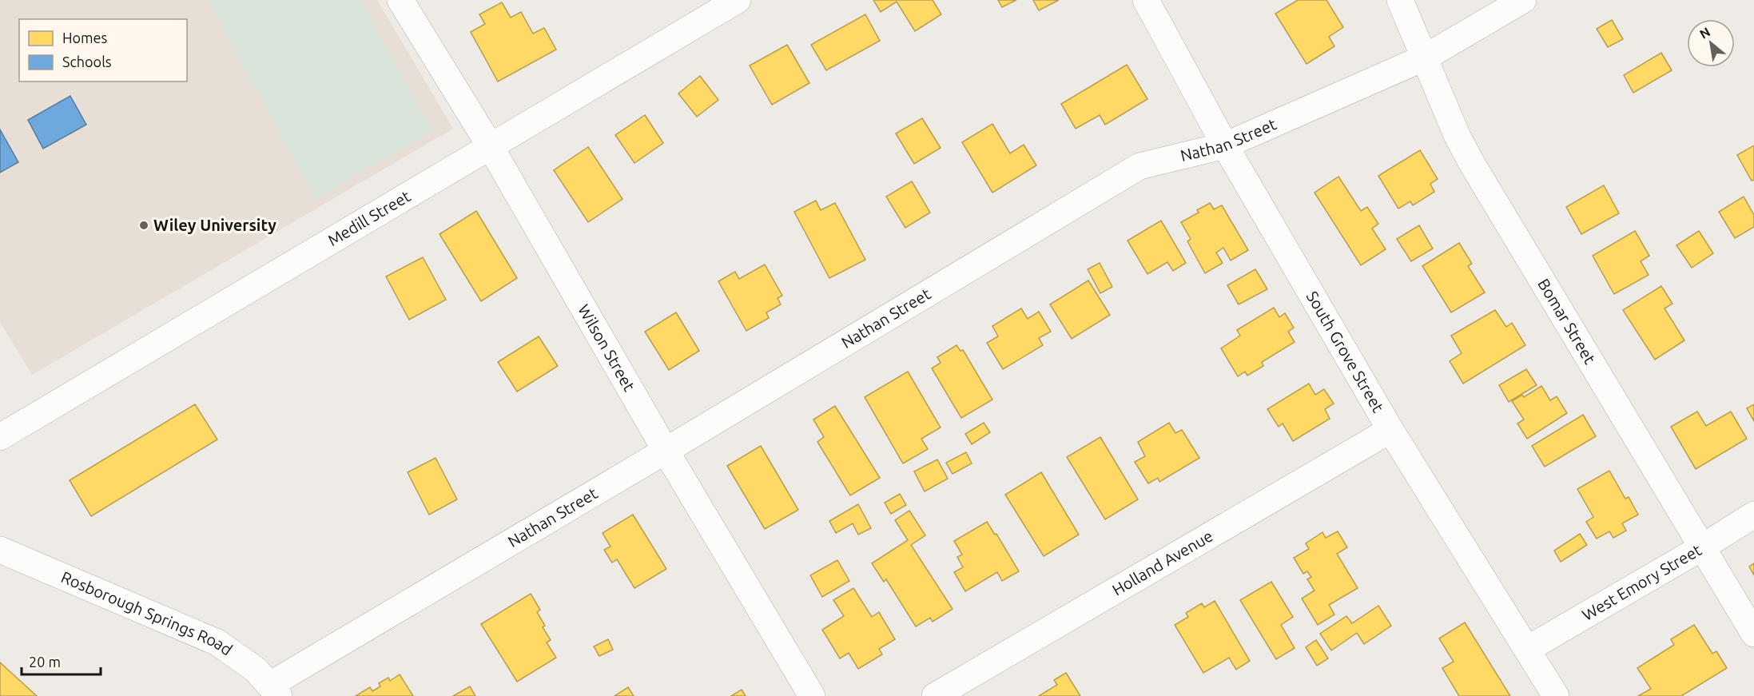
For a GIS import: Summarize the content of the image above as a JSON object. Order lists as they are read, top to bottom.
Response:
{
  "streets": {
    "street": [
      "Nathan Street",
      "Medill Street",
      "Bomar Street",
      "Wilson Street",
      "South Grove Street",
      "Holland Avenue",
      "West Emory Street",
      "Rosborough Springs Road"
    ]
  },
  "crossings": [
    ["Nathan Street", "Bomar Street"],
    ["Nathan Street", "Wilson Street"],
    ["Nathan Street", "South Grove Street"],
    ["Nathan Street", "Rosborough Springs Road"],
    ["Medill Street", "Wilson Street"],
    ["Bomar Street", "West Emory Street"],
    ["South Grove Street", "Holland Avenue"],
    ["South Grove Street", "West Emory Street"]
  ],
  "places": ["Wiley University"],
  "legend": ["Homes", "Schools"],
  "scale_bar": "20 m",
  "north": "top left"
}
